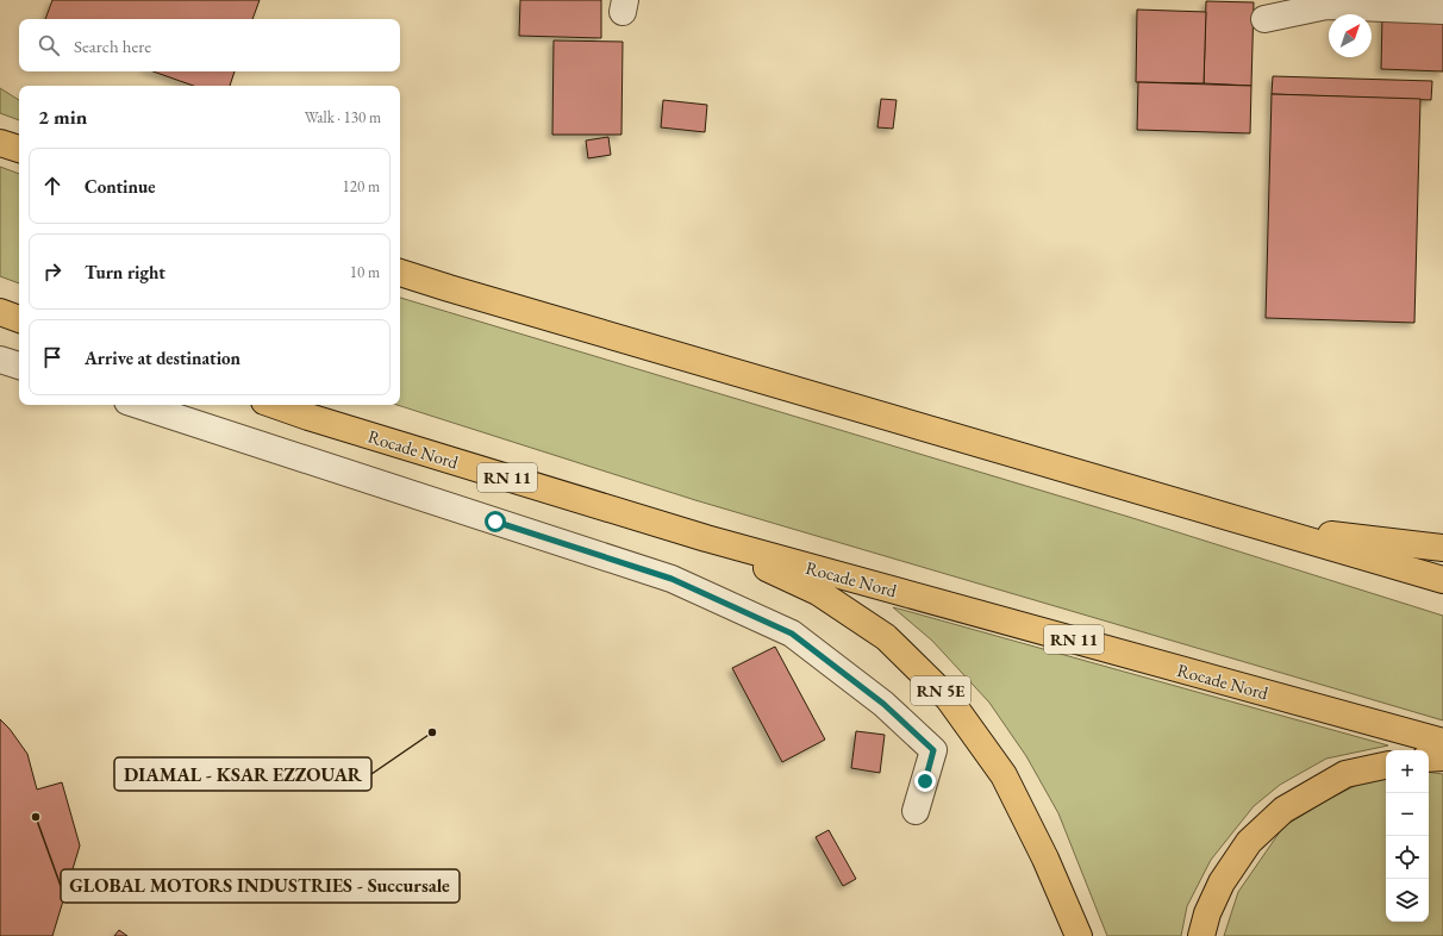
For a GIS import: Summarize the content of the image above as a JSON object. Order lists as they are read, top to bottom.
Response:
{
  "streets": {
    "highway": ["Rocade Nord", "RN 11", "RN 5E"]
  },
  "crossings": [
    ["Rocade Nord", "RN 5E"]
  ],
  "places": ["DIAMAL - KSAR EZZOUAR", "GLOBAL MOTORS INDUSTRIES - Succursale"],
  "north": "top right",
  "page": {
    "search": "Search here",
    "heading": ["2 min", "Walk · 130 m"],
    "list": [
      ["Continue", "120 m"],
      ["Turn right", "10 m"],
      "Arrive at destination"
    ],
    "map_buttons": ["+", "−"]
  }
}
